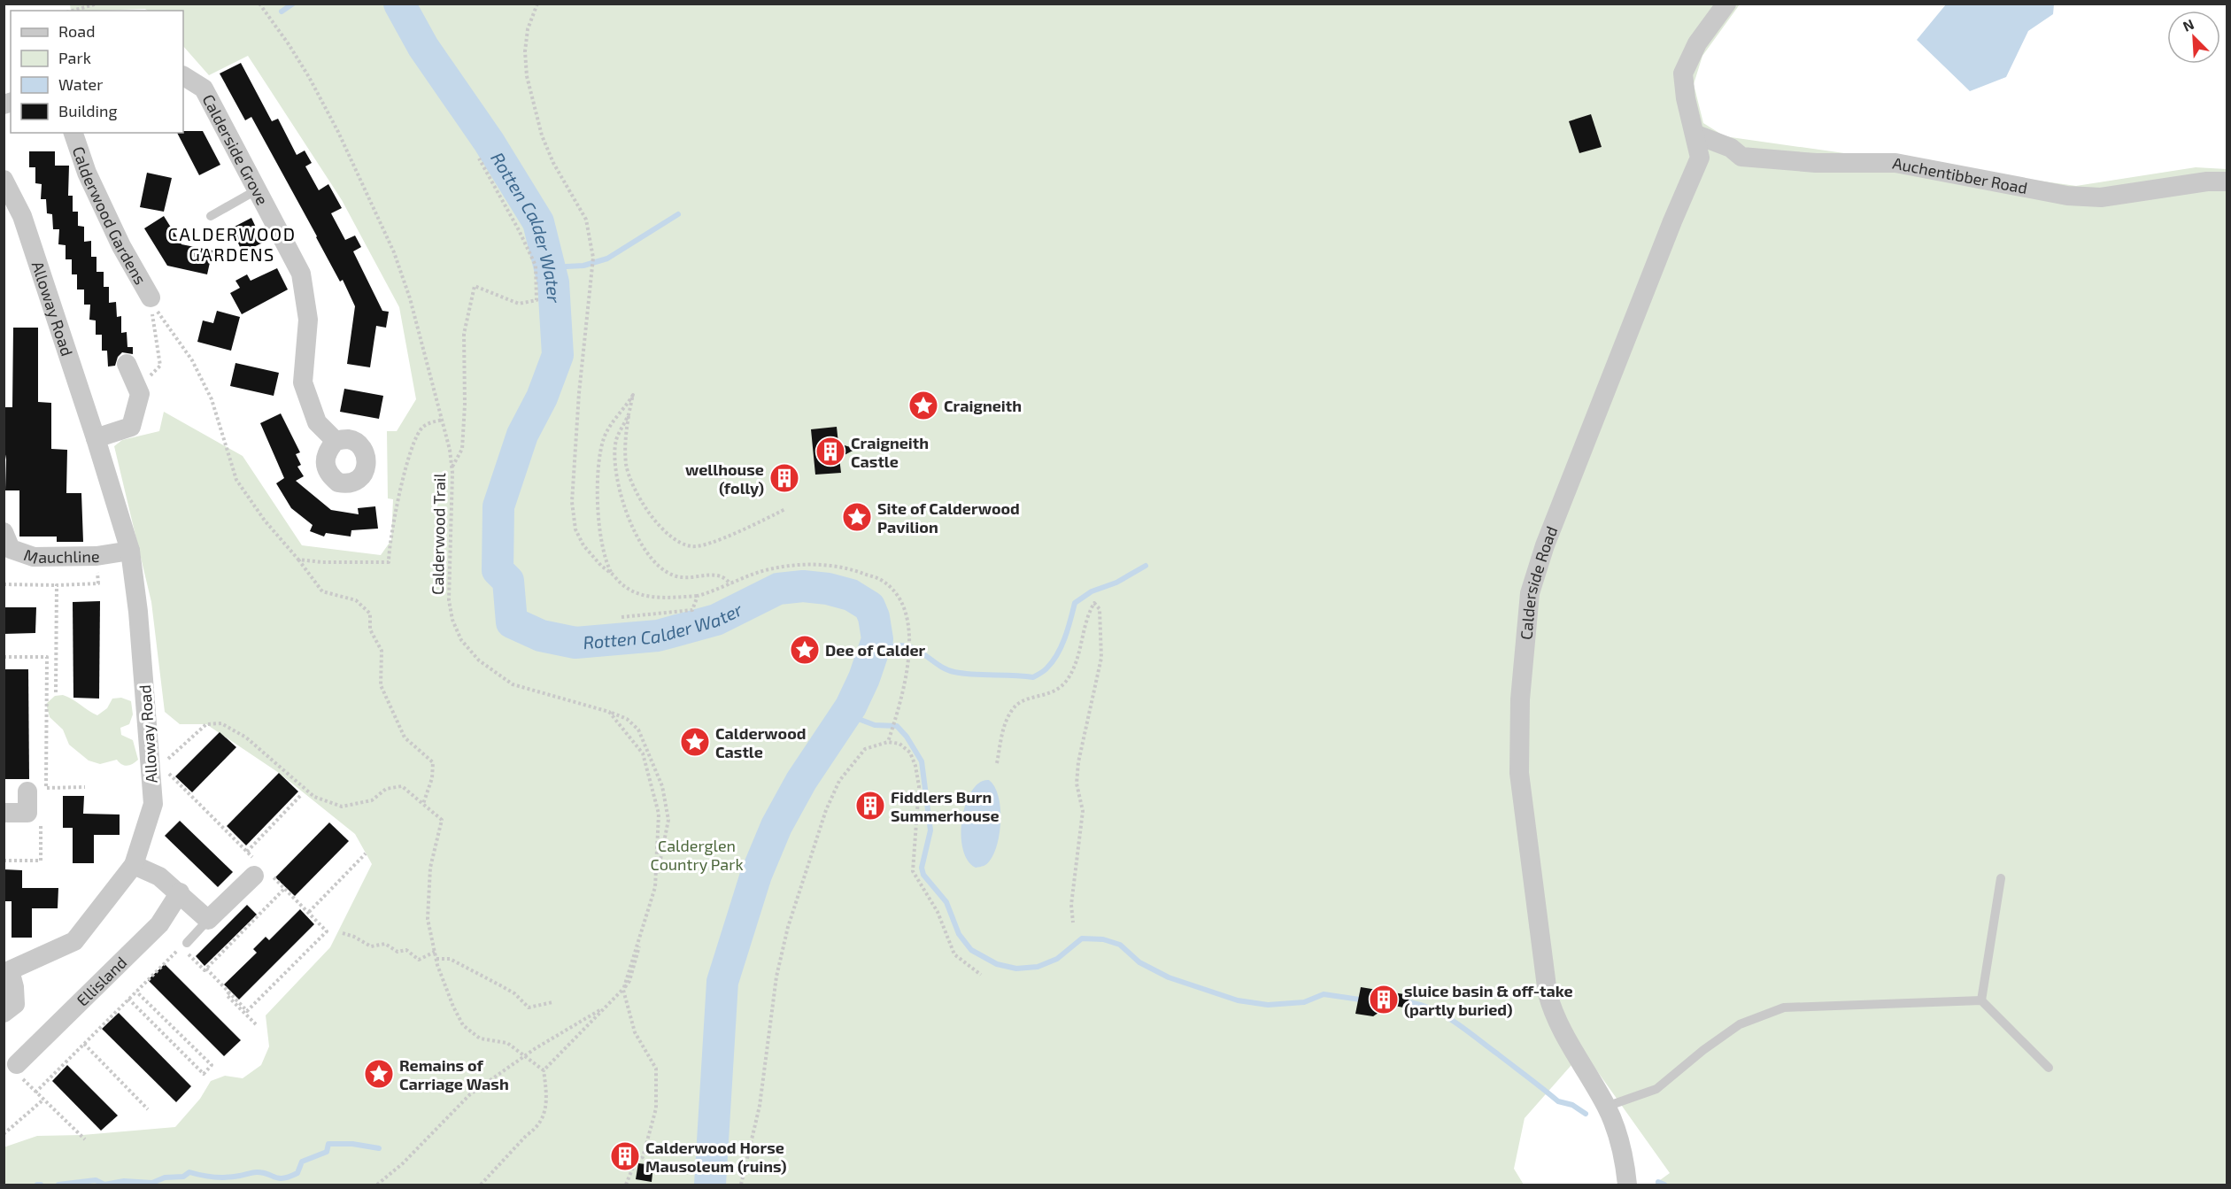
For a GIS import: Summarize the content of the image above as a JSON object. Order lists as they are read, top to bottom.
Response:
{
  "streets": {
    "street": [
      "Calderside Grove",
      "Auchentibber Road",
      "Calderwood Gardens",
      "Alloway Road",
      "Mauchline",
      "Calderside Road",
      "Ellisland"
    ],
    "path": ["Calderwood Trail"]
  },
  "crossings": [
    ["Auchentibber Road", "Calderside Road"],
    ["Alloway Road", "Mauchline"]
  ],
  "districts": ["CALDERWOOD GARDENS"],
  "water": ["Rotten Calder Water"],
  "parks": ["Calderglen Country Park"],
  "places": {
    "place": [
      "Craigneith",
      "Site of Calderwood Pavilion",
      "Dee of Calder",
      "Calderwood Castle",
      "Remains of Carriage Wash"
    ],
    "building": [
      "Craigneith Castle",
      "wellhouse (folly)",
      "Fiddlers Burn Summerhouse",
      "sluice basin & off-take (partly buried)",
      "Calderwood Horse Mausoleum (ruins)"
    ]
  },
  "legend": [
    "Road",
    "Park",
    "Water",
    "Building"
  ],
  "north": "top left"
}
